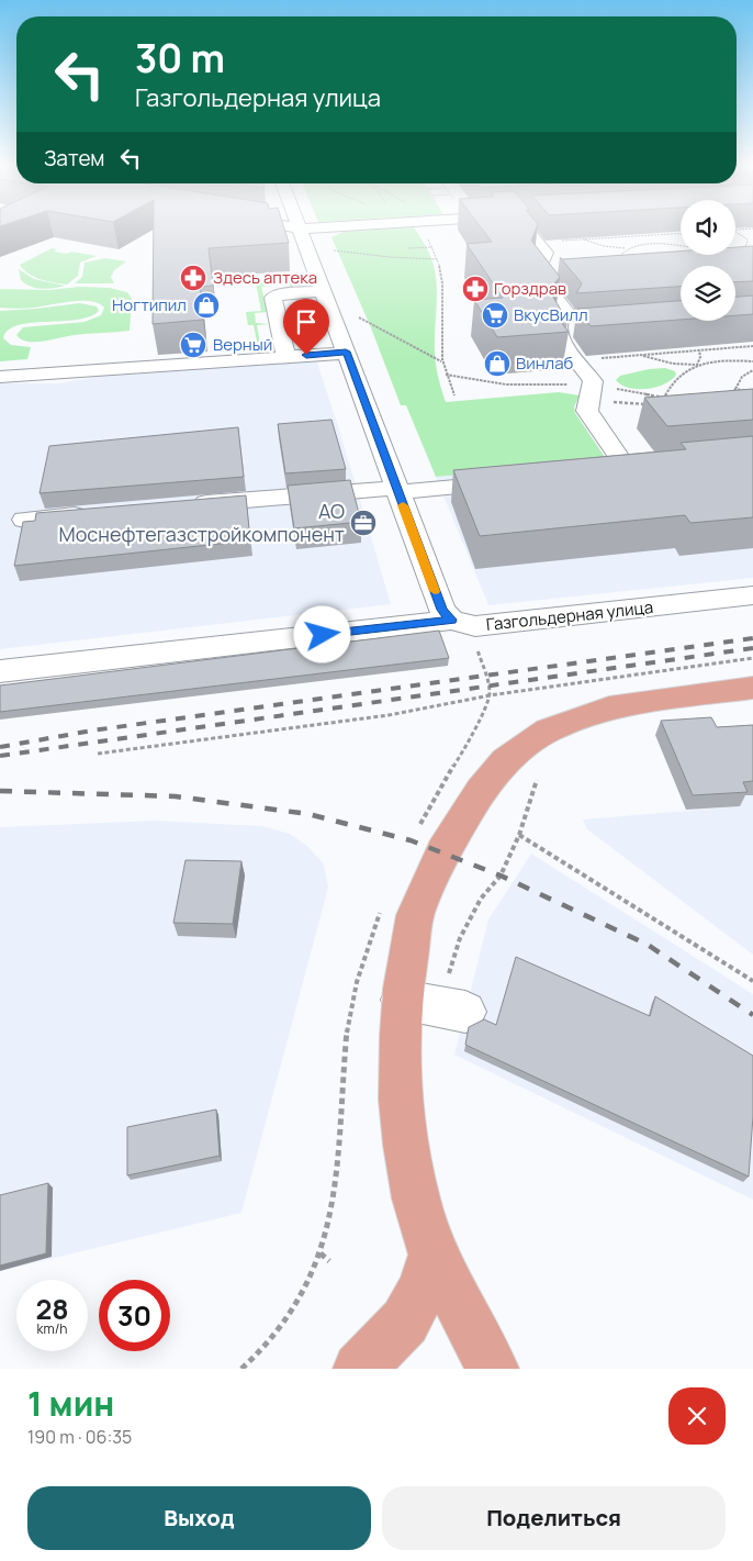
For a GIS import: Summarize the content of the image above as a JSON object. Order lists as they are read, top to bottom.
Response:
{
  "streets": {
    "street": ["Газгольдерная улица"]
  },
  "places": {
    "pharmacy": ["Здесь аптека", "Горздрав"],
    "shop": ["Ногтипил", "Винлаб"],
    "supermarket": ["ВкусВилл", "Верный"],
    "office": ["АО Моснефтегазстройкомпонент"]
  },
  "page": {
    "turn": ["30 m", "Газгольдерная улица"],
    "then": "Затем",
    "speed": "28 km/h",
    "limit": "30",
    "heading": ["1 мин", "190 m · 06:35"],
    "buttons": ["Выход", "Поделиться"]
  }
}
